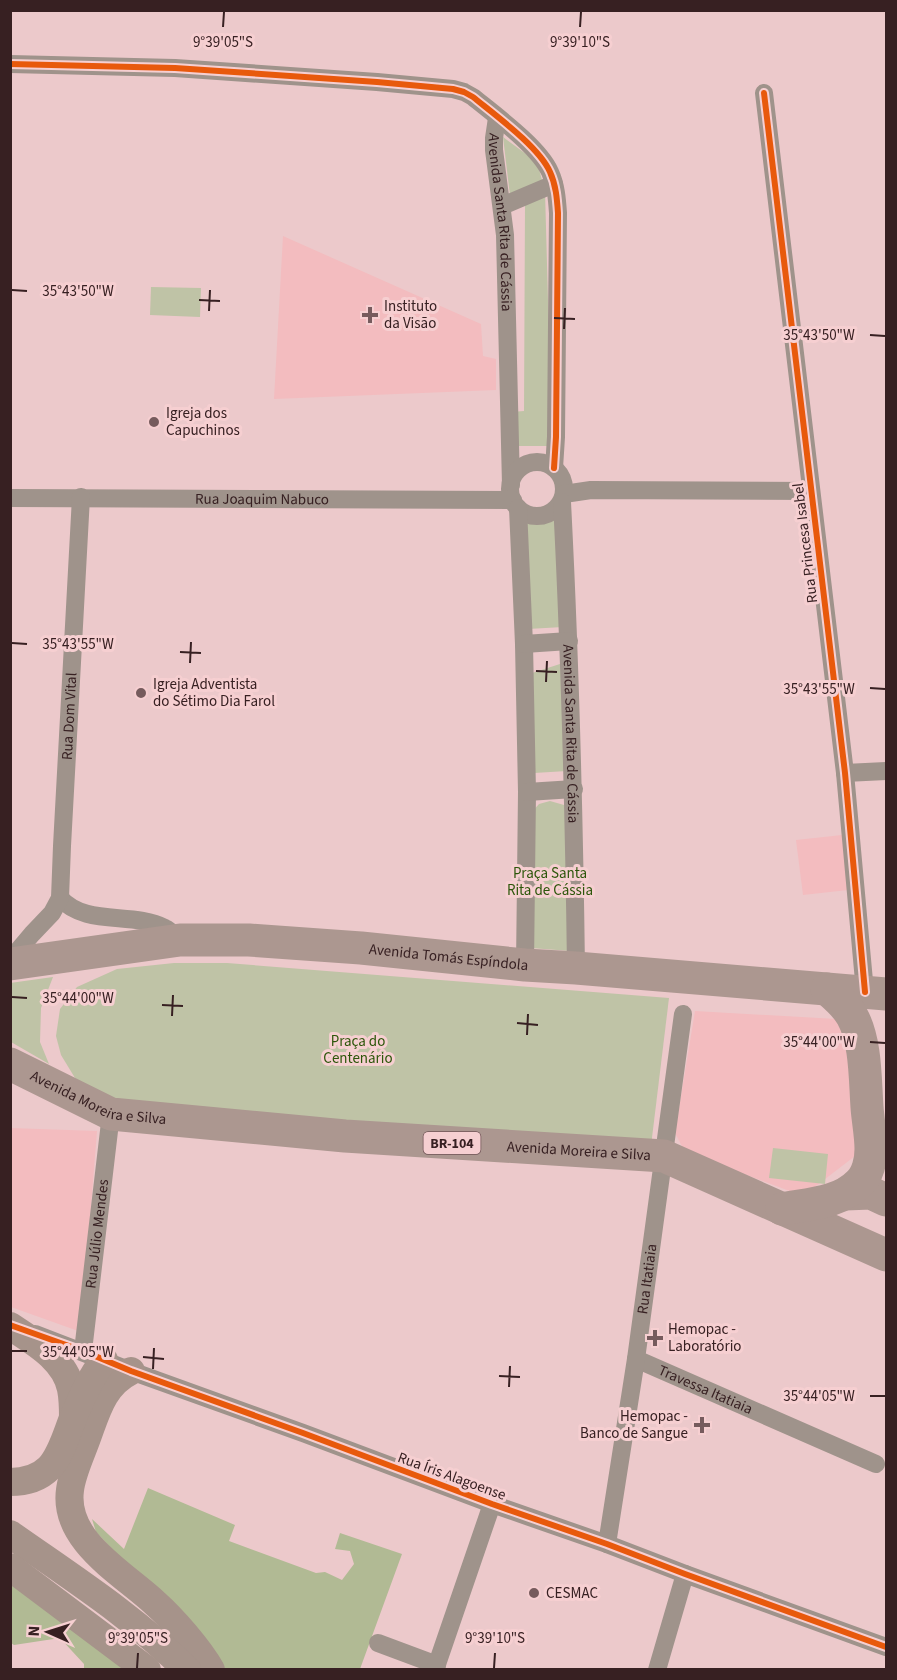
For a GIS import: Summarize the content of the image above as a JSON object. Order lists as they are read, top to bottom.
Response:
{
  "streets": {
    "highway": ["Avenida Tomás Espíndola", "Avenida Moreira e Silva", "BR-104"],
    "street": [
      "Avenida Santa Rita de Cássia",
      "Rua Joaquim Nabuco",
      "Rua Princesa Isabel",
      "Rua Dom Vital",
      "Rua Júlio Mendes",
      "Rua Itatiaia",
      "Travessa Itatiaia",
      "Rua Íris Alagoense"
    ]
  },
  "crossings": [
    ["Avenida Santa Rita de Cássia", "Rua Joaquim Nabuco"],
    ["Avenida Santa Rita de Cássia", "Avenida Tomás Espíndola"],
    ["Rua Joaquim Nabuco", "Rua Dom Vital"],
    ["Rua Princesa Isabel", "Avenida Tomás Espíndola"],
    ["Avenida Moreira e Silva", "Rua Júlio Mendes"],
    ["Avenida Moreira e Silva", "Rua Itatiaia"],
    ["Rua Júlio Mendes", "Rua Íris Alagoense"],
    ["Rua Itatiaia", "Travessa Itatiaia"],
    ["Rua Itatiaia", "Rua Íris Alagoense"]
  ],
  "parks": ["Praça Santa Rita de Cássia", "Praça do Centenário"],
  "places": {
    "health": ["Instituto da Visão", "Hemopac - Laboratório", "Hemopac - Banco de Sangue"],
    "other": ["Igreja dos Capuchinos", "Igreja Adventista do Sétimo Dia Farol", "CESMAC"]
  },
  "north": "left",
  "coordinates": [
    "9°39'05\"S",
    "9°39'10\"S",
    "35°43'50\"W",
    "35°43'55\"W",
    "35°44'00\"W",
    "35°44'05\"W"
  ]
}
